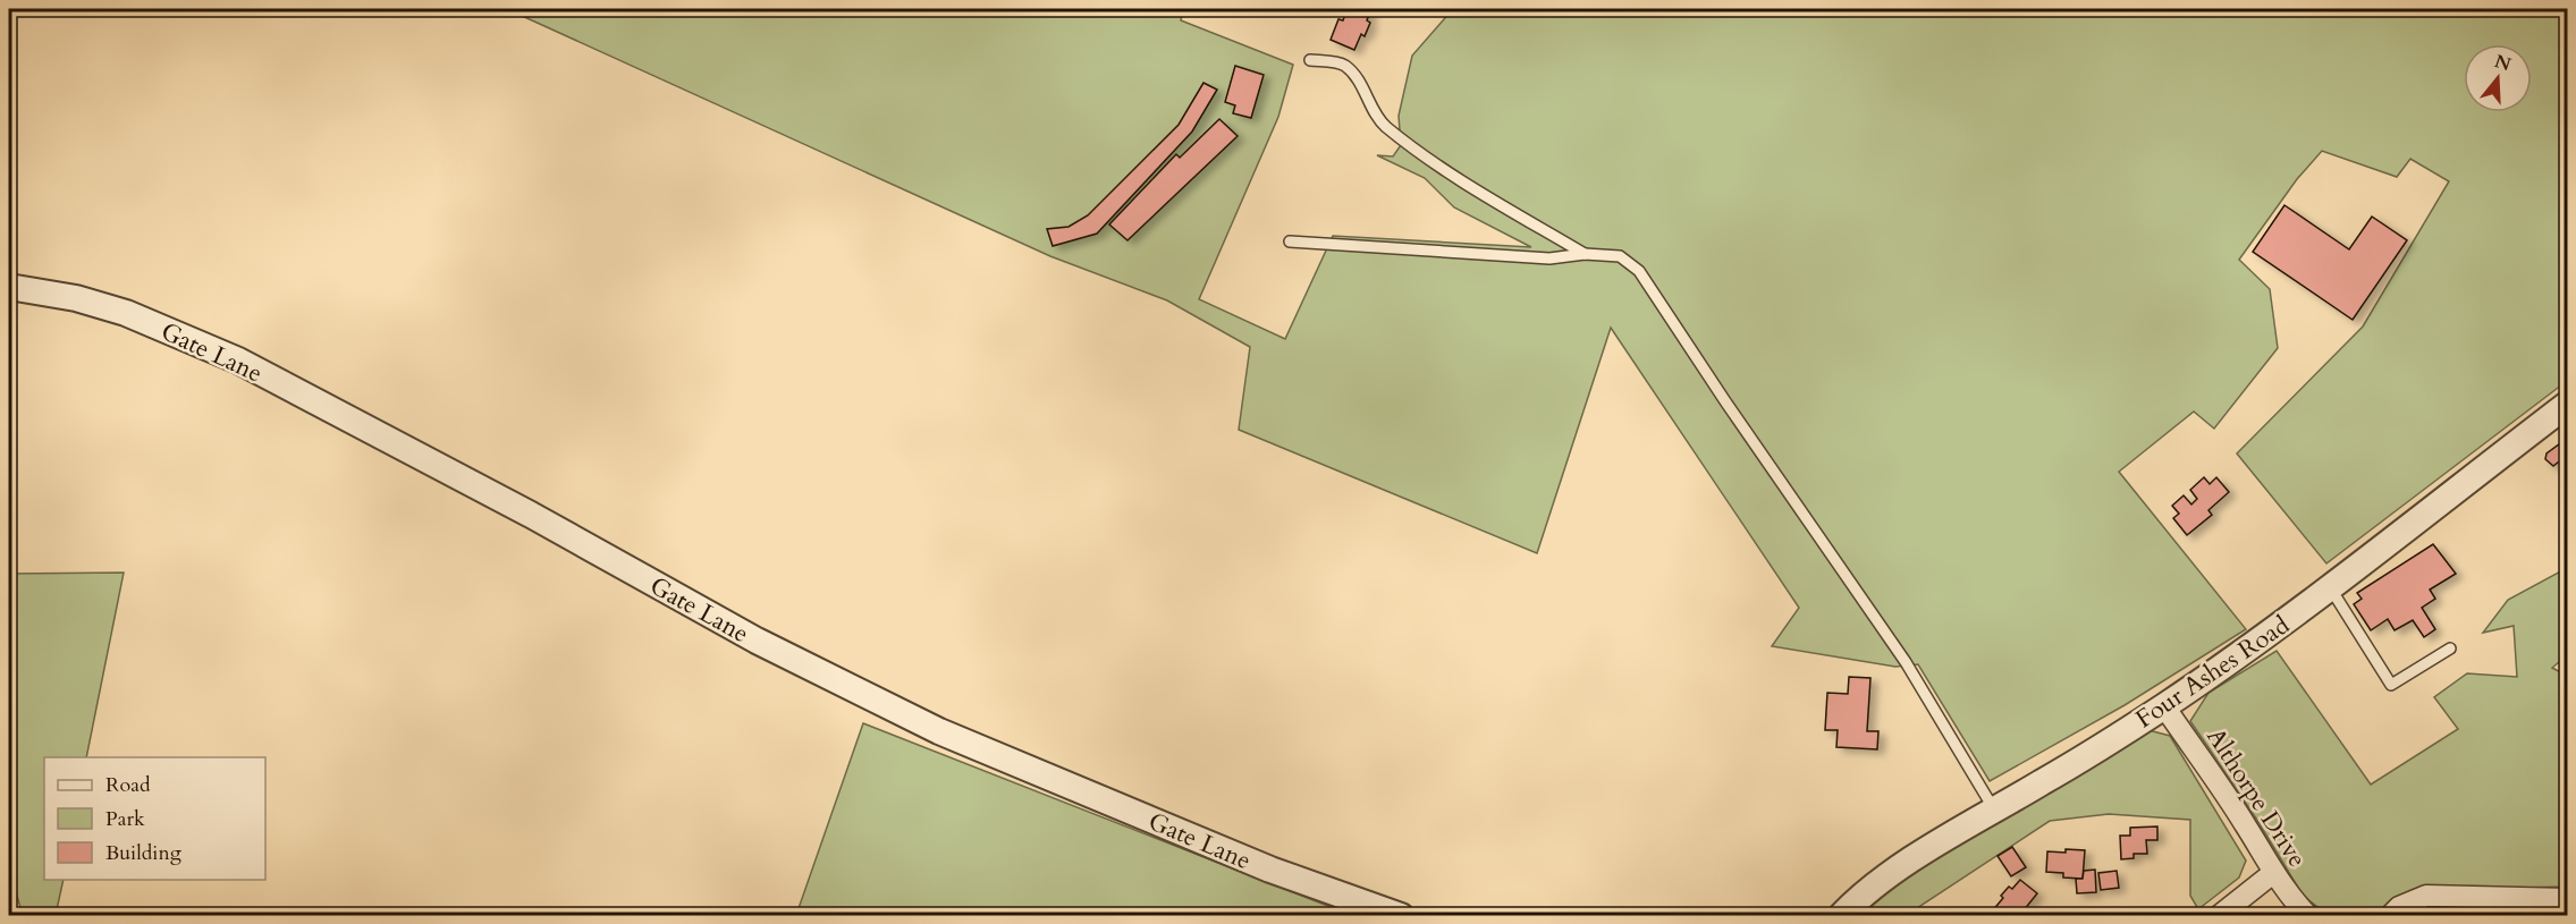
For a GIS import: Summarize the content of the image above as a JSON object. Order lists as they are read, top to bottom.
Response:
{
  "streets": {
    "street": ["Gate Lane", "Four Ashes Road", "Althorpe Drive"]
  },
  "crossings": [
    ["Four Ashes Road", "Althorpe Drive"]
  ],
  "legend": ["Road", "Park", "Building"],
  "north": "top"
}
